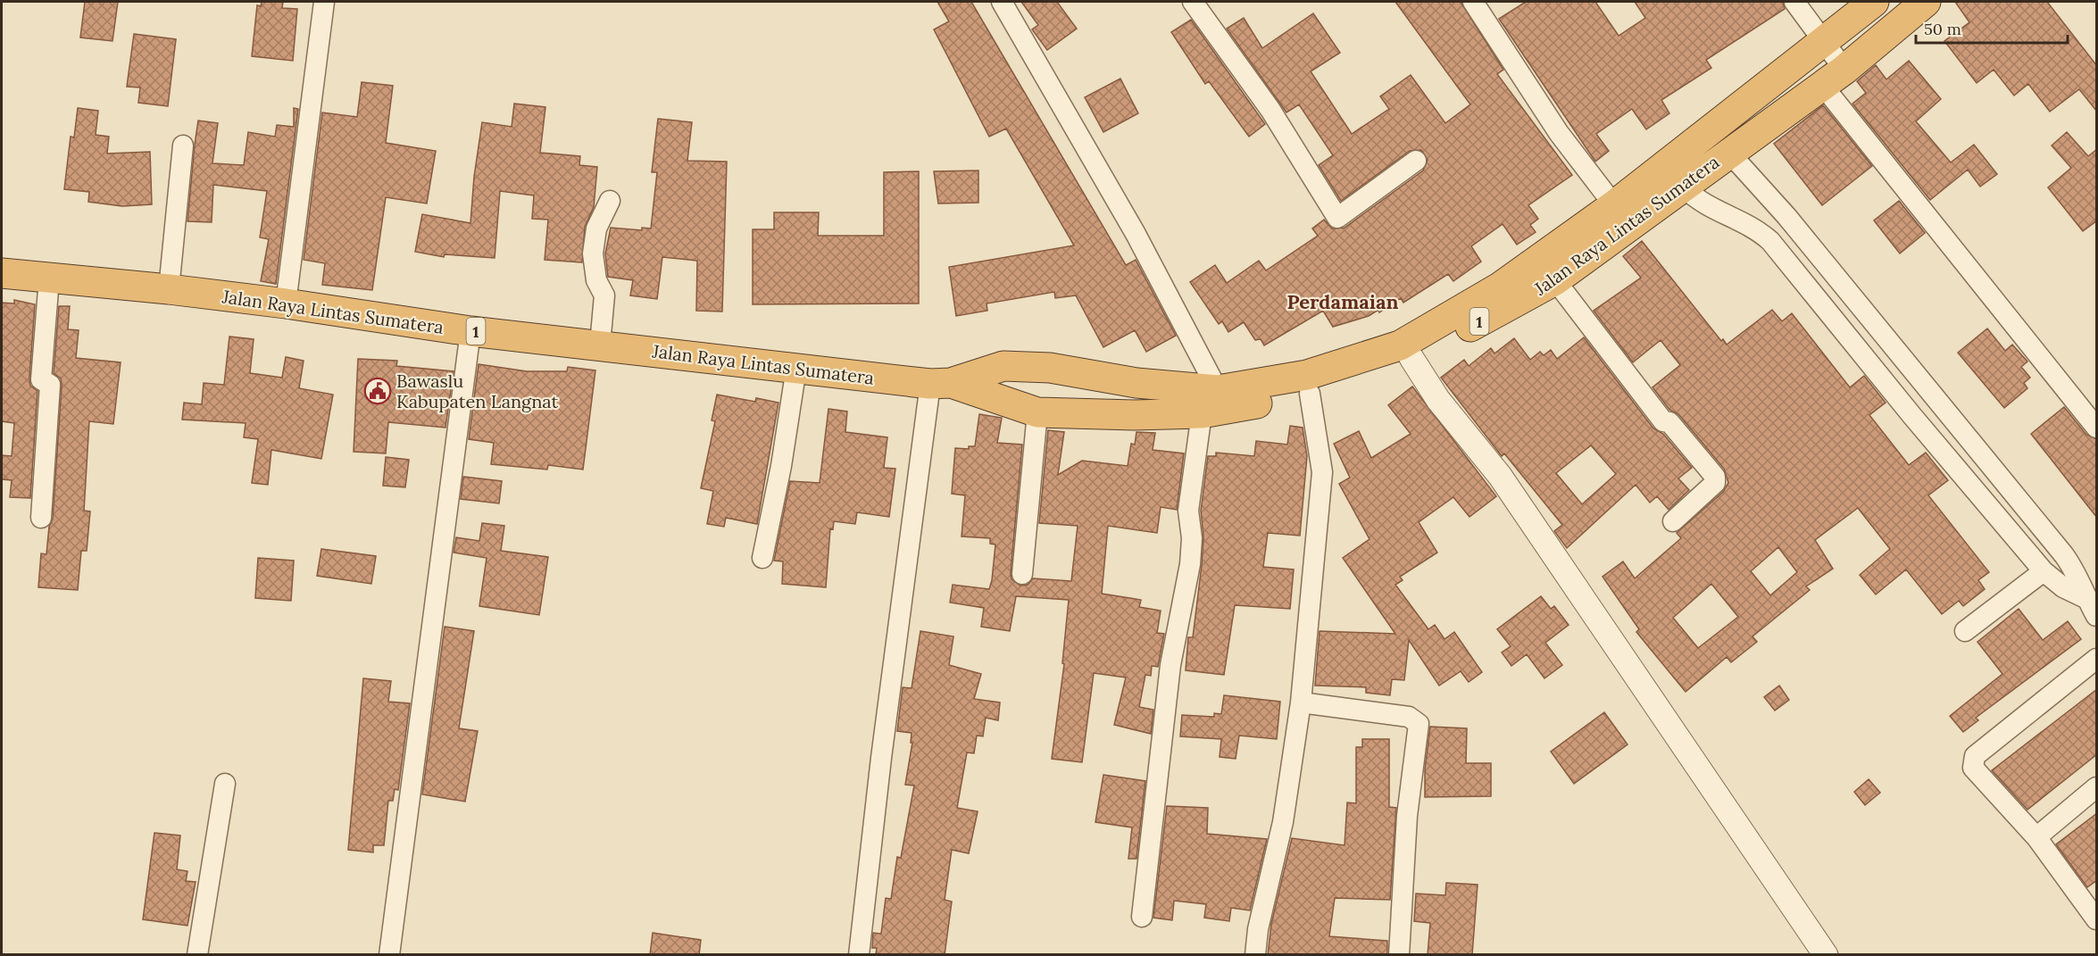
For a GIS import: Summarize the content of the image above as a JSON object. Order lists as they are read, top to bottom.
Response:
{
  "streets": {
    "highway": ["Jalan Raya Lintas Sumatera", "1"]
  },
  "districts": ["Perdamaian"],
  "places": {
    "public building": ["Bawaslu Kabupaten Langnat"]
  },
  "scale_bar": "50 m"
}
